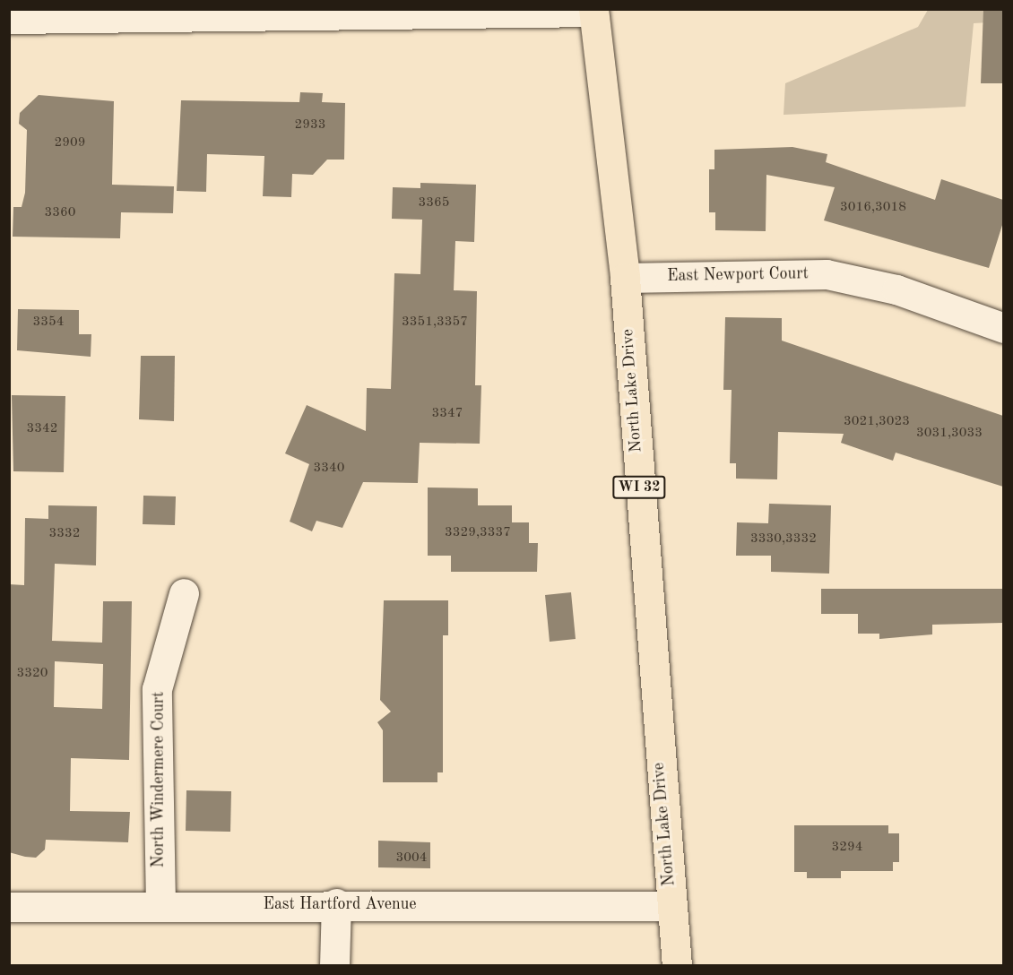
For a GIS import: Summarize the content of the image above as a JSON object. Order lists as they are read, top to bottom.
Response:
{
  "streets": {
    "main road": ["North Lake Drive", "WI 32"],
    "street": ["East Newport Court", "North Windermere Court", "East Hartford Avenue"]
  },
  "crossings": [
    ["East Newport Court", "North Lake Drive"],
    ["North Lake Drive", "East Hartford Avenue"],
    ["North Windermere Court", "East Hartford Avenue"]
  ],
  "house_numbers": [
    "2933",
    "2909",
    "3365",
    "3016,3018",
    "3360",
    "3354",
    "3351,3357",
    "3347",
    "3021,3023",
    "3342",
    "3031,3033",
    "3340",
    "3329,3337",
    "3332",
    "3330,3332",
    "3320",
    "3294",
    "3004"
  ]
}
